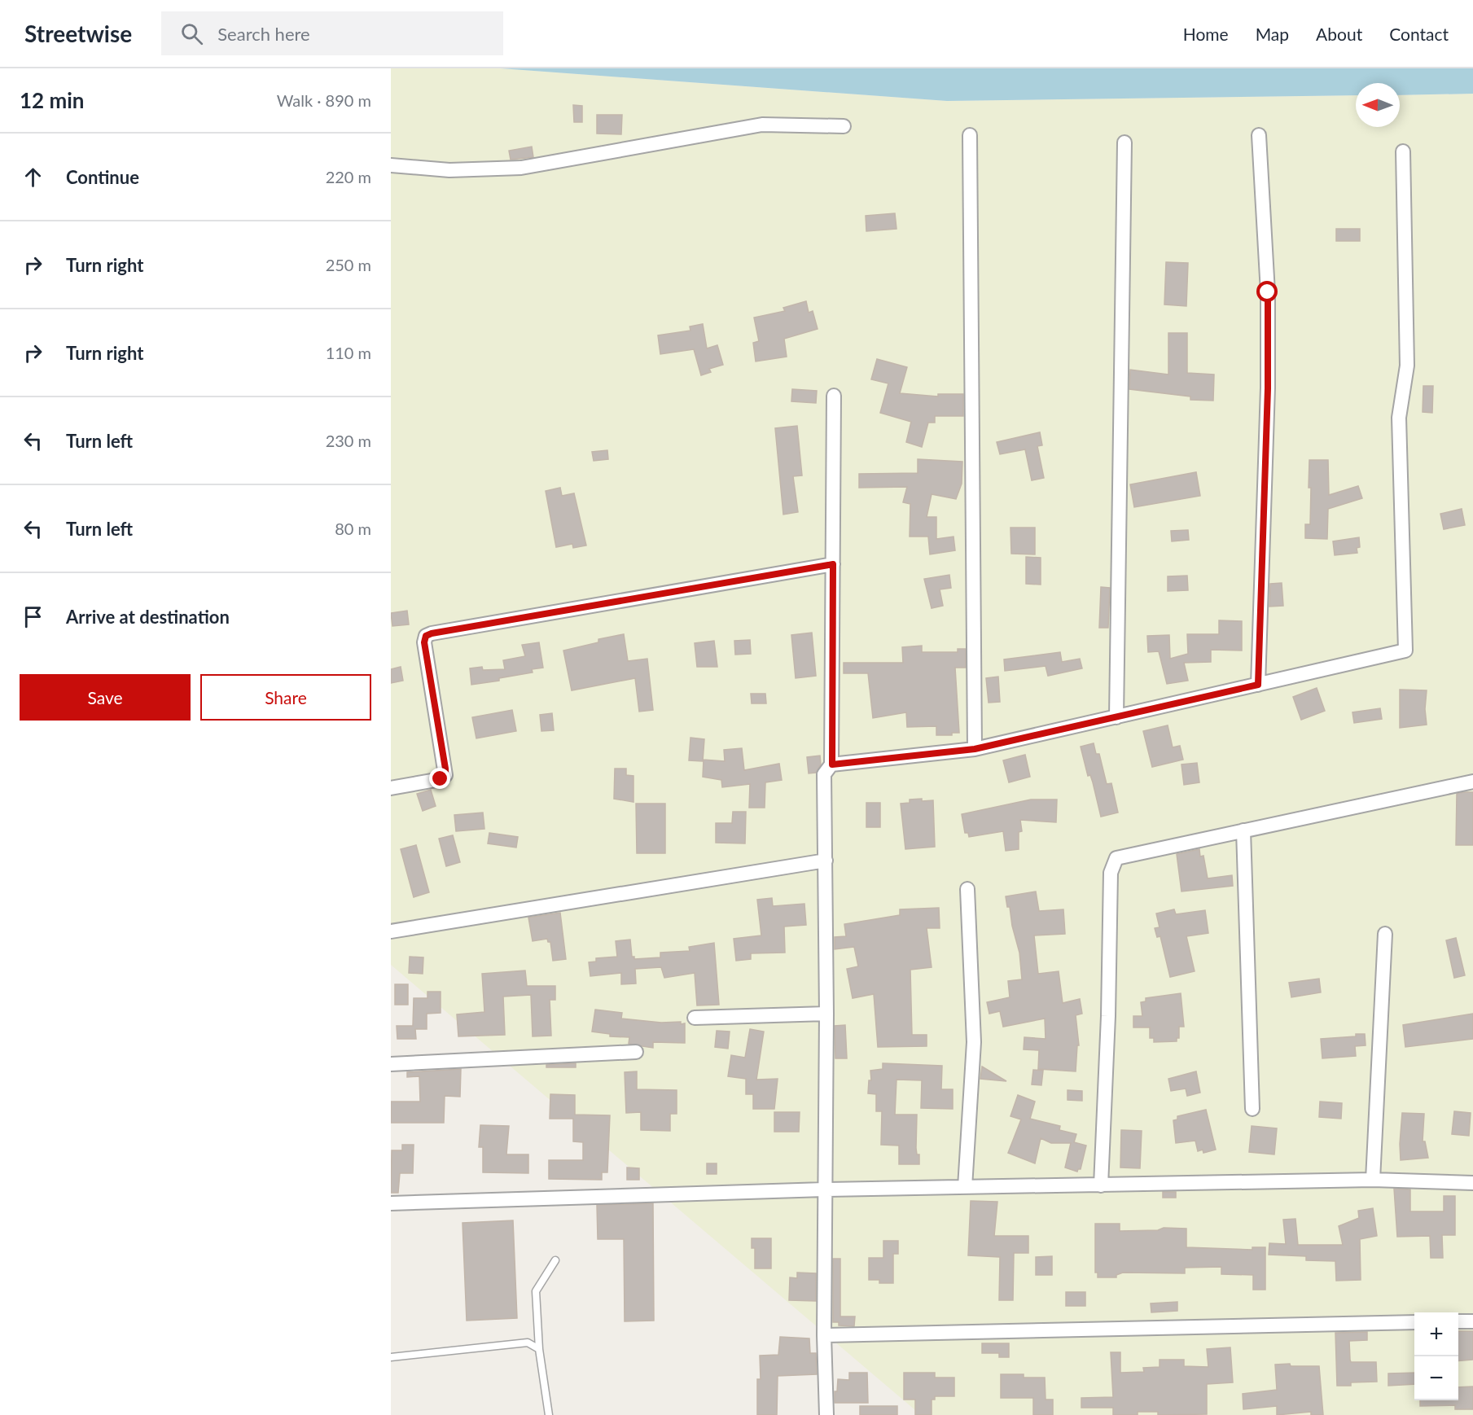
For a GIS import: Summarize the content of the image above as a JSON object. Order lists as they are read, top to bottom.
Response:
{
  "north": "left",
  "page": {
    "header": "Streetwise",
    "search": "Search here",
    "nav": [
      "Home",
      "Map",
      "About",
      "Contact"
    ],
    "heading": ["12 min", "Walk · 890 m"],
    "list": [
      ["Continue", "220 m"],
      ["Turn right", "250 m"],
      ["Turn right", "110 m"],
      ["Turn left", "230 m"],
      ["Turn left", "80 m"],
      "Arrive at destination"
    ],
    "buttons": ["Save", "Share"],
    "map_buttons": ["+", "−"]
  }
}
